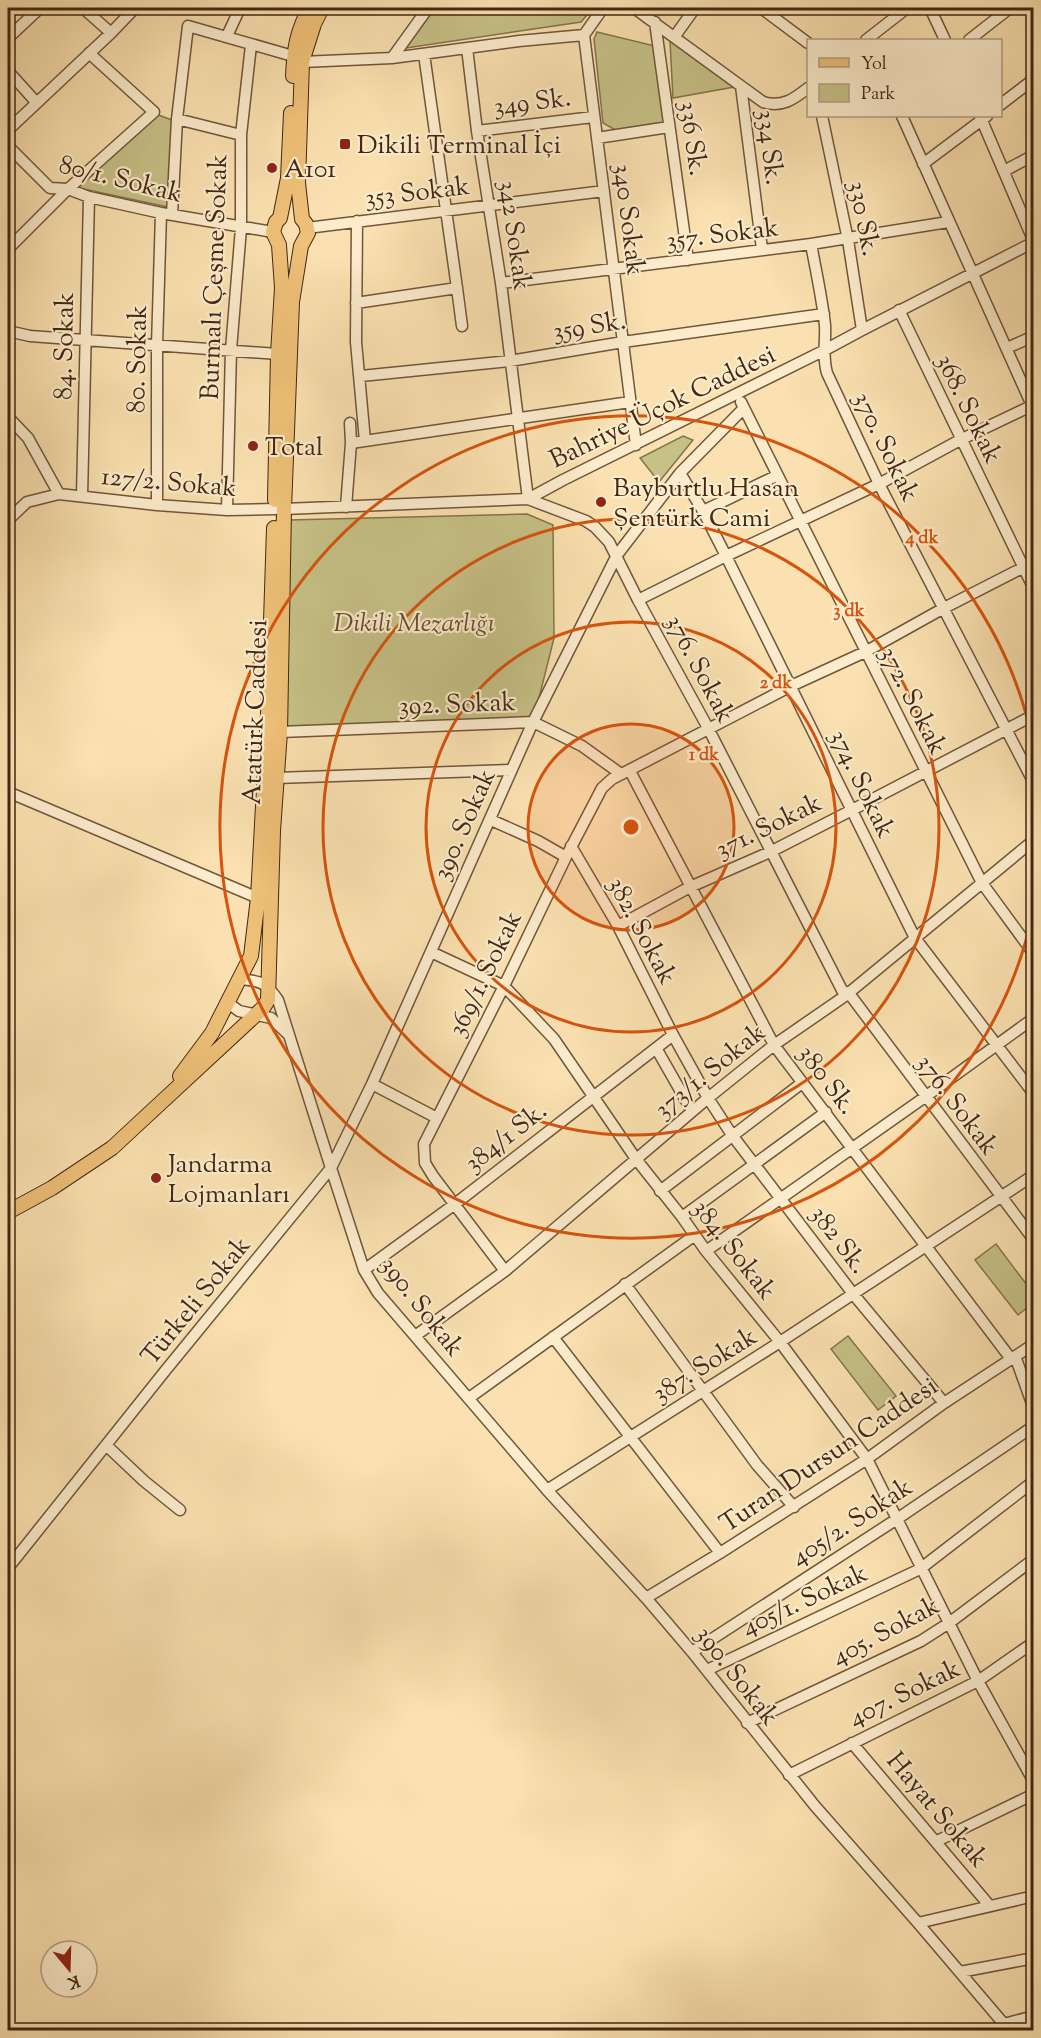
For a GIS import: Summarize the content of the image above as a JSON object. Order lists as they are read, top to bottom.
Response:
{
  "streets": {
    "main road": ["Atatürk Caddesi"],
    "street": [
      "349 Sk.",
      "336 Sk.",
      "334 Sk.",
      "80/1. Sokak",
      "353 Sokak",
      "330 Sk.",
      "340 Sokak",
      "357. Sokak",
      "342 Sokak",
      "Burmalı Çeşme Sokak",
      "359 Sk.",
      "84. Sokak",
      "80. Sokak",
      "Bahriye Üçok Caddesi",
      "368. Sokak",
      "370. Sokak",
      "127/2. Sokak",
      "376. Sokak",
      "372. Sokak",
      "392. Sokak",
      "374. Sokak",
      "390. Sokak",
      "371. Sokak",
      "382. Sokak",
      "369/1. Sokak",
      "373/1. Sokak",
      "380 Sk.",
      "384/1 Sk.",
      "382 Sk.",
      "384. Sokak",
      "Türkeli Sokak",
      "387. Sokak",
      "Turan Dursun Caddesi",
      "405/2. Sokak",
      "405/1. Sokak",
      "405. Sokak",
      "407. Sokak",
      "Hayat Sokak"
    ]
  },
  "crossings": [
    ["349 Sk.", "340 Sokak"],
    ["349 Sk.", "342 Sokak"],
    ["336 Sk.", "357. Sokak"],
    ["334 Sk.", "357. Sokak"],
    ["80/1. Sokak", "353 Sokak"],
    ["80/1. Sokak", "Burmalı Çeşme Sokak"],
    ["80/1. Sokak", "84. Sokak"],
    ["80/1. Sokak", "80. Sokak"],
    ["80/1. Sokak", "Atatürk Caddesi"],
    ["353 Sokak", "340 Sokak"],
    ["353 Sokak", "342 Sokak"],
    ["353 Sokak", "Atatürk Caddesi"],
    ["330 Sk.", "357. Sokak"],
    ["330 Sk.", "Bahriye Üçok Caddesi"],
    ["340 Sokak", "357. Sokak"],
    ["340 Sokak", "359 Sk."],
    ["340 Sokak", "Bahriye Üçok Caddesi"],
    ["357. Sokak", "342 Sokak"],
    ["357. Sokak", "370. Sokak"],
    ["342 Sokak", "359 Sk."],
    ["342 Sokak", "Bahriye Üçok Caddesi"],
    ["342 Sokak", "376. Sokak"],
    ["Burmalı Çeşme Sokak", "127/2. Sokak"],
    ["359 Sk.", "370. Sokak"],
    ["84. Sokak", "127/2. Sokak"],
    ["80. Sokak", "127/2. Sokak"],
    ["Bahriye Üçok Caddesi", "368. Sokak"],
    ["Bahriye Üçok Caddesi", "370. Sokak"],
    ["Bahriye Üçok Caddesi", "127/2. Sokak"],
    ["Bahriye Üçok Caddesi", "376. Sokak"],
    ["Bahriye Üçok Caddesi", "372. Sokak"],
    ["Bahriye Üçok Caddesi", "Atatürk Caddesi"],
    ["368. Sokak", "369/1. Sokak"],
    ["370. Sokak", "371. Sokak"],
    ["370. Sokak", "369/1. Sokak"],
    ["127/2. Sokak", "Atatürk Caddesi"],
    ["376. Sokak", "390. Sokak"],
    ["376. Sokak", "371. Sokak"],
    ["376. Sokak", "369/1. Sokak"],
    ["376. Sokak", "373/1. Sokak"],
    ["376. Sokak", "387. Sokak"],
    ["372. Sokak", "390. Sokak"],
    ["372. Sokak", "371. Sokak"],
    ["372. Sokak", "369/1. Sokak"],
    ["372. Sokak", "373/1. Sokak"],
    ["392. Sokak", "Atatürk Caddesi"],
    ["392. Sokak", "390. Sokak"],
    ["392. Sokak", "369/1. Sokak"],
    ["392. Sokak", "380 Sk."],
    ["374. Sokak", "390. Sokak"],
    ["374. Sokak", "371. Sokak"],
    ["374. Sokak", "369/1. Sokak"],
    ["374. Sokak", "373/1. Sokak"],
    ["390. Sokak", "373/1. Sokak"],
    ["390. Sokak", "384/1 Sk."],
    ["390. Sokak", "384. Sokak"],
    ["390. Sokak", "Türkeli Sokak"],
    ["390. Sokak", "387. Sokak"],
    ["390. Sokak", "Turan Dursun Caddesi"],
    ["390. Sokak", "405/2. Sokak"],
    ["390. Sokak", "405/1. Sokak"],
    ["390. Sokak", "405. Sokak"],
    ["390. Sokak", "407. Sokak"],
    ["371. Sokak", "382. Sokak"],
    ["371. Sokak", "380 Sk."],
    ["382. Sokak", "369/1. Sokak"],
    ["382. Sokak", "373/1. Sokak"],
    ["382. Sokak", "384/1 Sk."],
    ["382. Sokak", "382 Sk."],
    ["369/1. Sokak", "373/1. Sokak"],
    ["369/1. Sokak", "380 Sk."],
    ["369/1. Sokak", "384/1 Sk."],
    ["369/1. Sokak", "384. Sokak"],
    ["373/1. Sokak", "380 Sk."],
    ["373/1. Sokak", "382 Sk."],
    ["373/1. Sokak", "384. Sokak"],
    ["380 Sk.", "387. Sokak"],
    ["380 Sk.", "Turan Dursun Caddesi"],
    ["384/1 Sk.", "384. Sokak"],
    ["382 Sk.", "387. Sokak"],
    ["382 Sk.", "Turan Dursun Caddesi"],
    ["384. Sokak", "387. Sokak"],
    ["384. Sokak", "Turan Dursun Caddesi"],
    ["384. Sokak", "405/2. Sokak"],
    ["384. Sokak", "405/1. Sokak"],
    ["384. Sokak", "405. Sokak"],
    ["384. Sokak", "407. Sokak"],
    ["407. Sokak", "Hayat Sokak"]
  ],
  "parks": ["Dikili Mezarlığı"],
  "places": {
    "transit": ["Dikili Terminal İçi"],
    "other": [
      "A101",
      "Total",
      "Bayburtlu Hasan Şentürk Cami",
      "Jandarma Lojmanları"
    ]
  },
  "legend": ["Yol", "Park"],
  "north": "bottom",
  "rings": [
    "4 dk",
    "3 dk",
    "2 dk",
    "1 dk"
  ]
}
